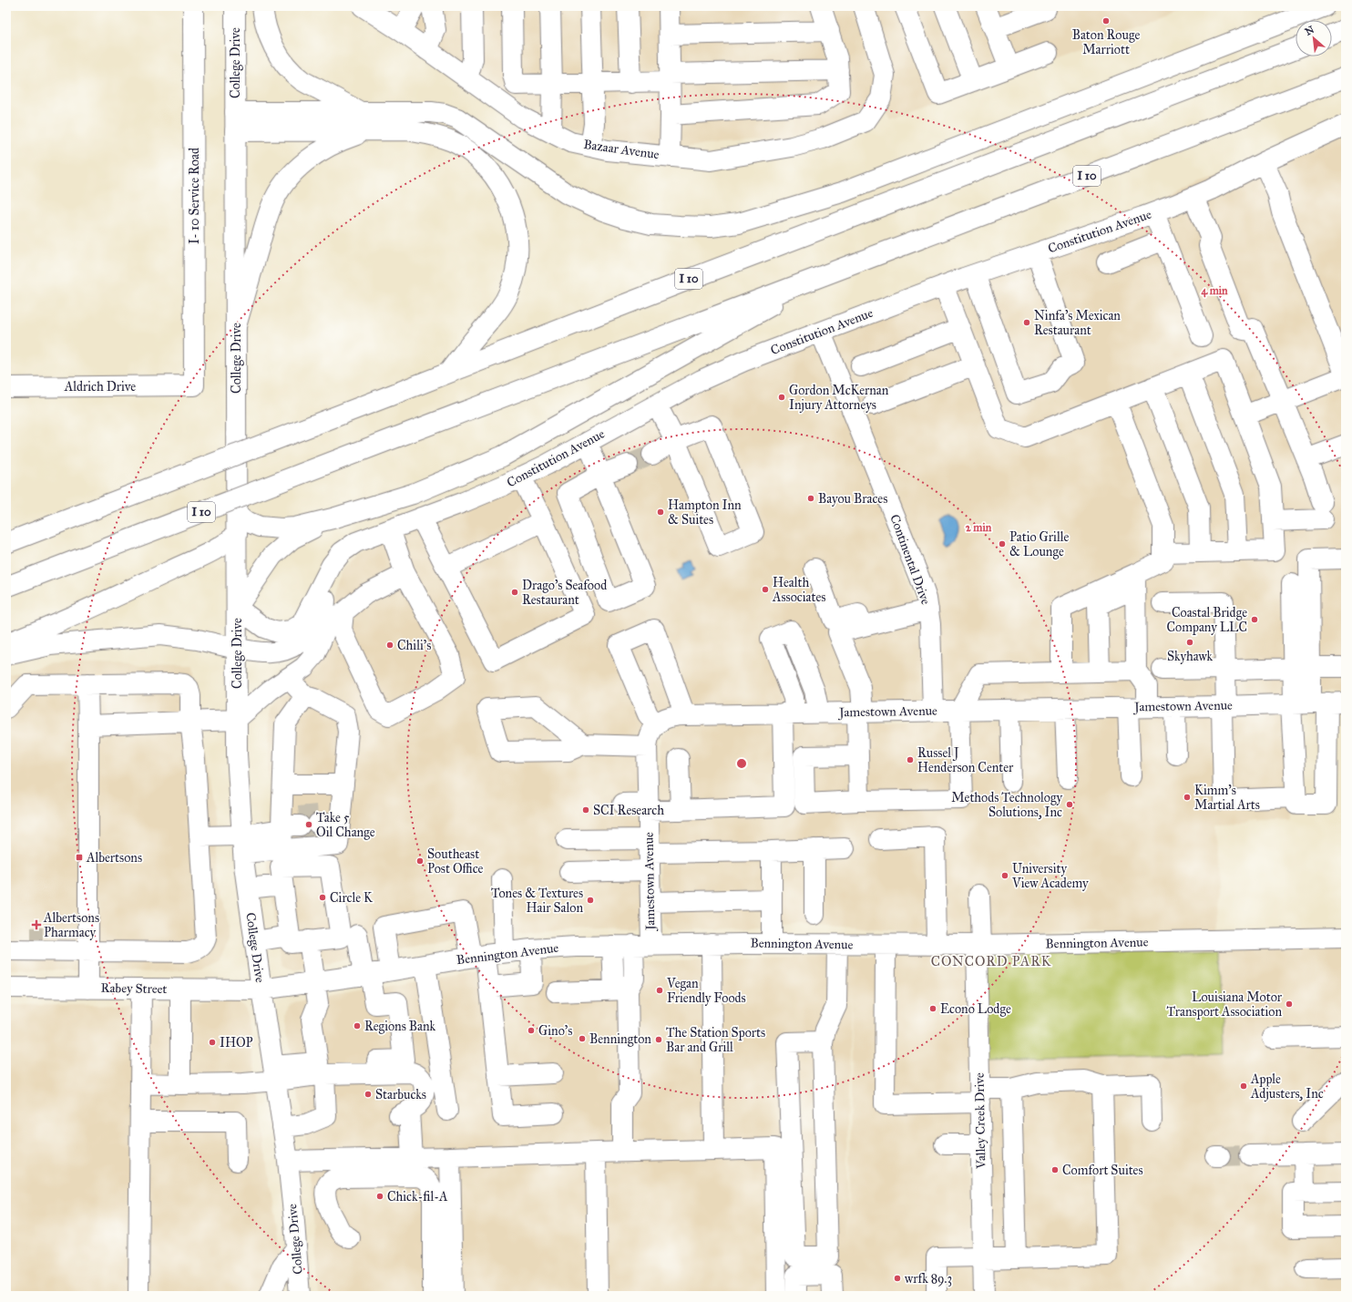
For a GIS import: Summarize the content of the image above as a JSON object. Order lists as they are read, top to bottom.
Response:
{
  "streets": {
    "main road": [
      "College Drive",
      "Bazaar Avenue",
      "I 10",
      "I- 10 Service Road",
      "Constitution Avenue",
      "Aldrich Drive",
      "Continental Drive",
      "Jamestown Avenue",
      "Bennington Avenue",
      "Rabey Street",
      "Valley Creek Drive"
    ]
  },
  "crossings": [
    ["College Drive", "Constitution Avenue"],
    ["College Drive", "Bennington Avenue"],
    ["College Drive", "Rabey Street"],
    ["I- 10 Service Road", "Aldrich Drive"],
    ["Constitution Avenue", "Continental Drive"],
    ["Continental Drive", "Jamestown Avenue"],
    ["Jamestown Avenue", "Bennington Avenue"],
    ["Bennington Avenue", "Rabey Street"],
    ["Bennington Avenue", "Valley Creek Drive"]
  ],
  "districts": ["CONCORD PARK"],
  "places": {
    "other": [
      "Baton Rouge Marriott",
      "Ninfa's Mexican Restaurant",
      "Gordon McKernan Injury Attorneys",
      "Bayou Braces",
      "Hampton Inn & Suites",
      "Patio Grille & Lounge",
      "Health Associates",
      "Drago's Seafood Restaurant",
      "Coastal Bridge Company LLC",
      "Skyhawk",
      "Chili's",
      "Russel J Henderson Center",
      "Kimm's Martial Arts",
      "Methods Technology Solutions, Inc",
      "SCI Research",
      "Take 5 Oil Change",
      "Southeast Post Office",
      "University View Academy",
      "Circle K",
      "Tones & Textures Hair Salon",
      "Vegan Friendly Foods",
      "Louisiana Motor Transport Association",
      "Econo Lodge",
      "Regions Bank",
      "Gino's",
      "Bennington",
      "The Station Sports Bar and Grill",
      "IHOP",
      "Apple Adjusters, Inc",
      "Starbucks",
      "Comfort Suites",
      "Chick-fil-A",
      "wrfk 89.3"
    ],
    "transit": ["Albertsons"],
    "health": ["Albertsons Pharmacy"]
  },
  "north": "top left",
  "rings": ["4 min", "2 min"]
}
